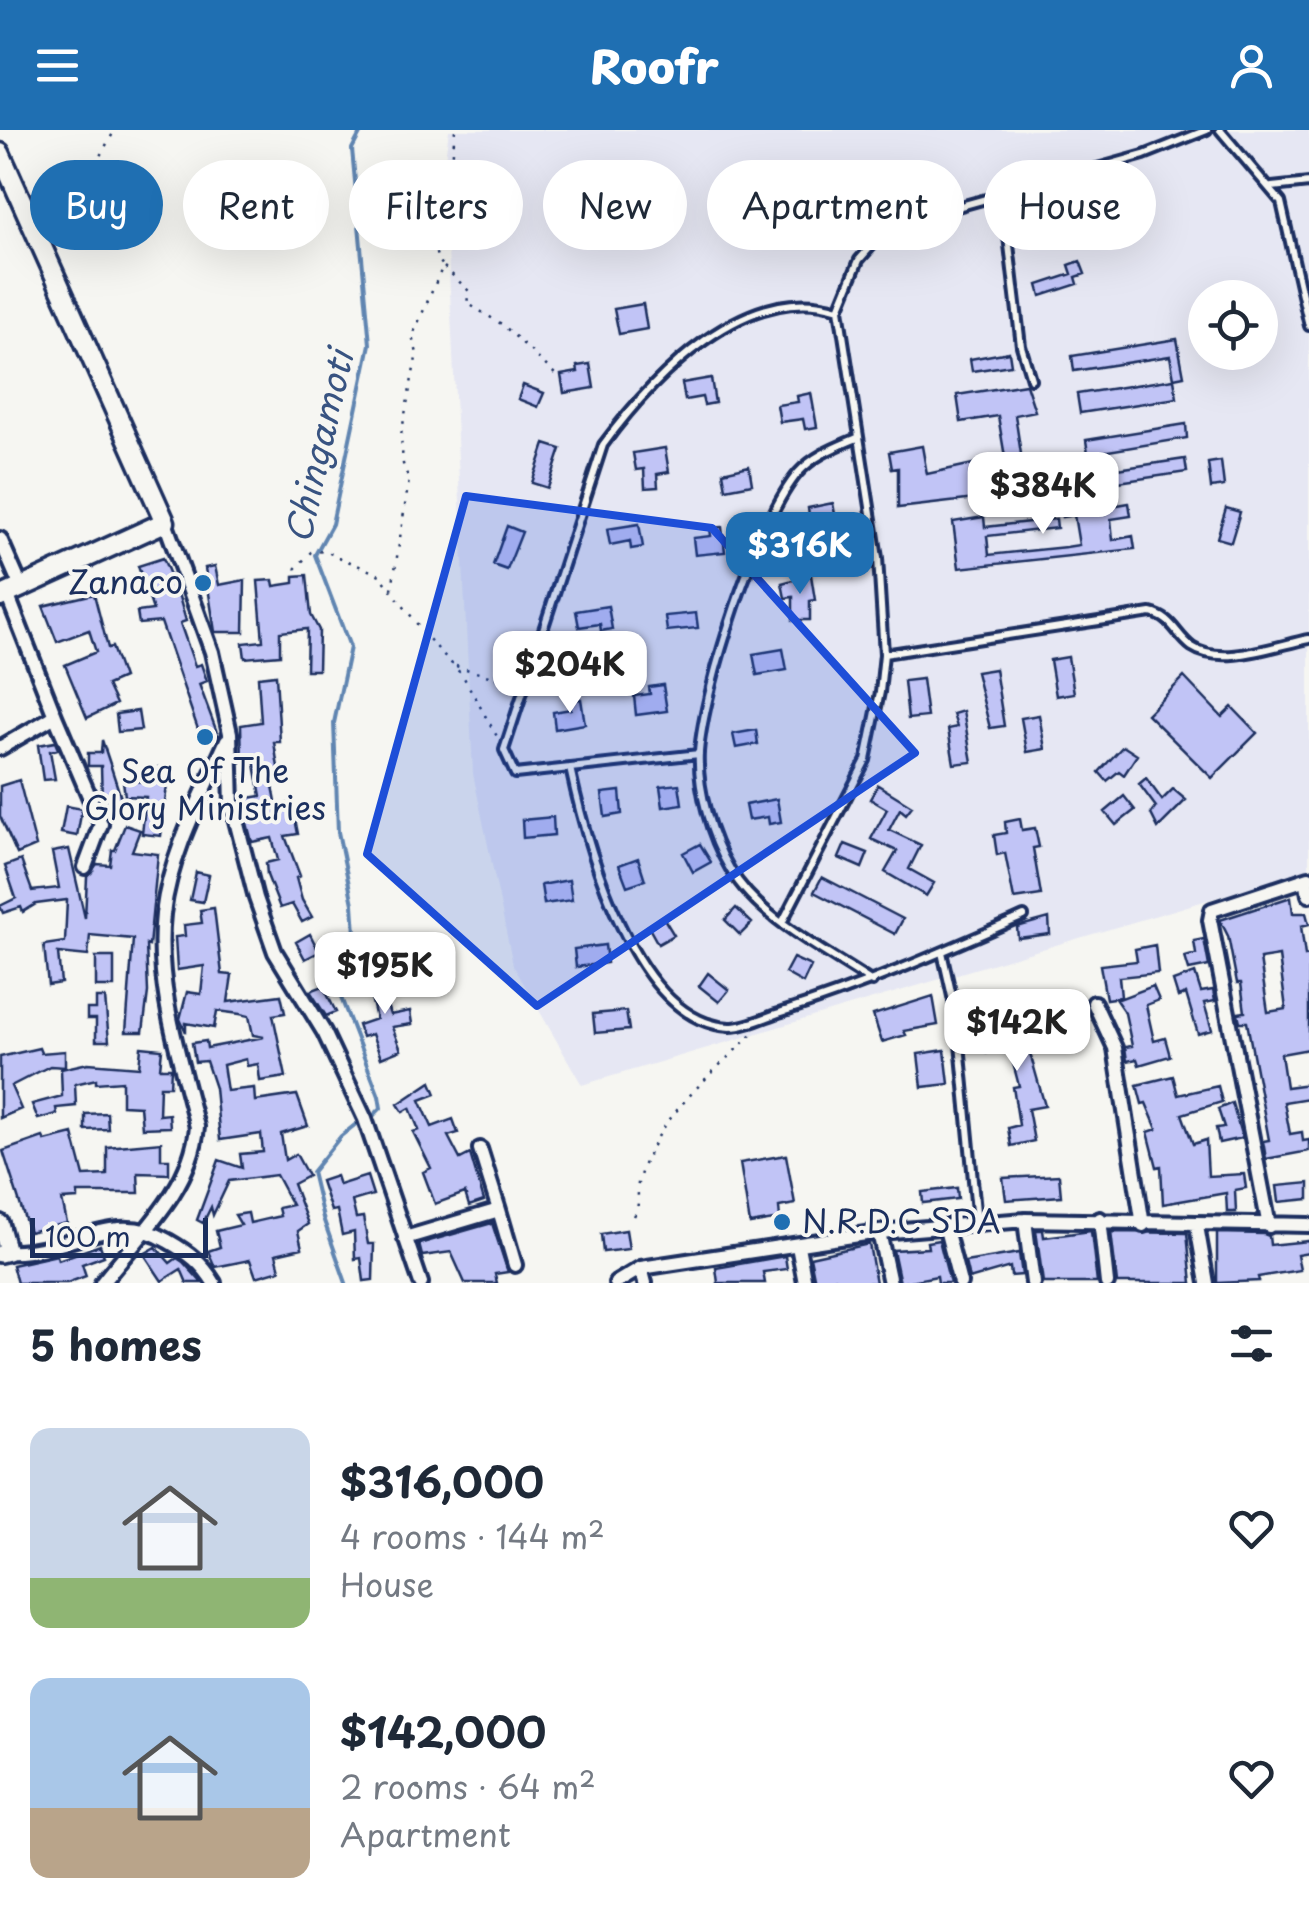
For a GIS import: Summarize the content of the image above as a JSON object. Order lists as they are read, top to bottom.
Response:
{
  "water": ["Chingamoti"],
  "places": ["Zanaco", "Sea Of The Glory Ministries", "N.R.D.C SDA"],
  "scale_bar": "100 m",
  "page": {
    "header": "Roofr",
    "chip": [
      "Buy",
      "Rent",
      "Filters",
      "New",
      "Apartment",
      "House"
    ],
    "price": [
      "$384K",
      "$316K",
      "$204K",
      "$195K",
      "$142K"
    ],
    "scale": "100 m",
    "heading": "5 homes",
    "list": [
      {
        "name": "$316,000",
        "note": "4 rooms · 144 m² · House"
      },
      {
        "name": "$142,000",
        "note": "2 rooms · 64 m² · Apartment"
      }
    ]
  }
}
